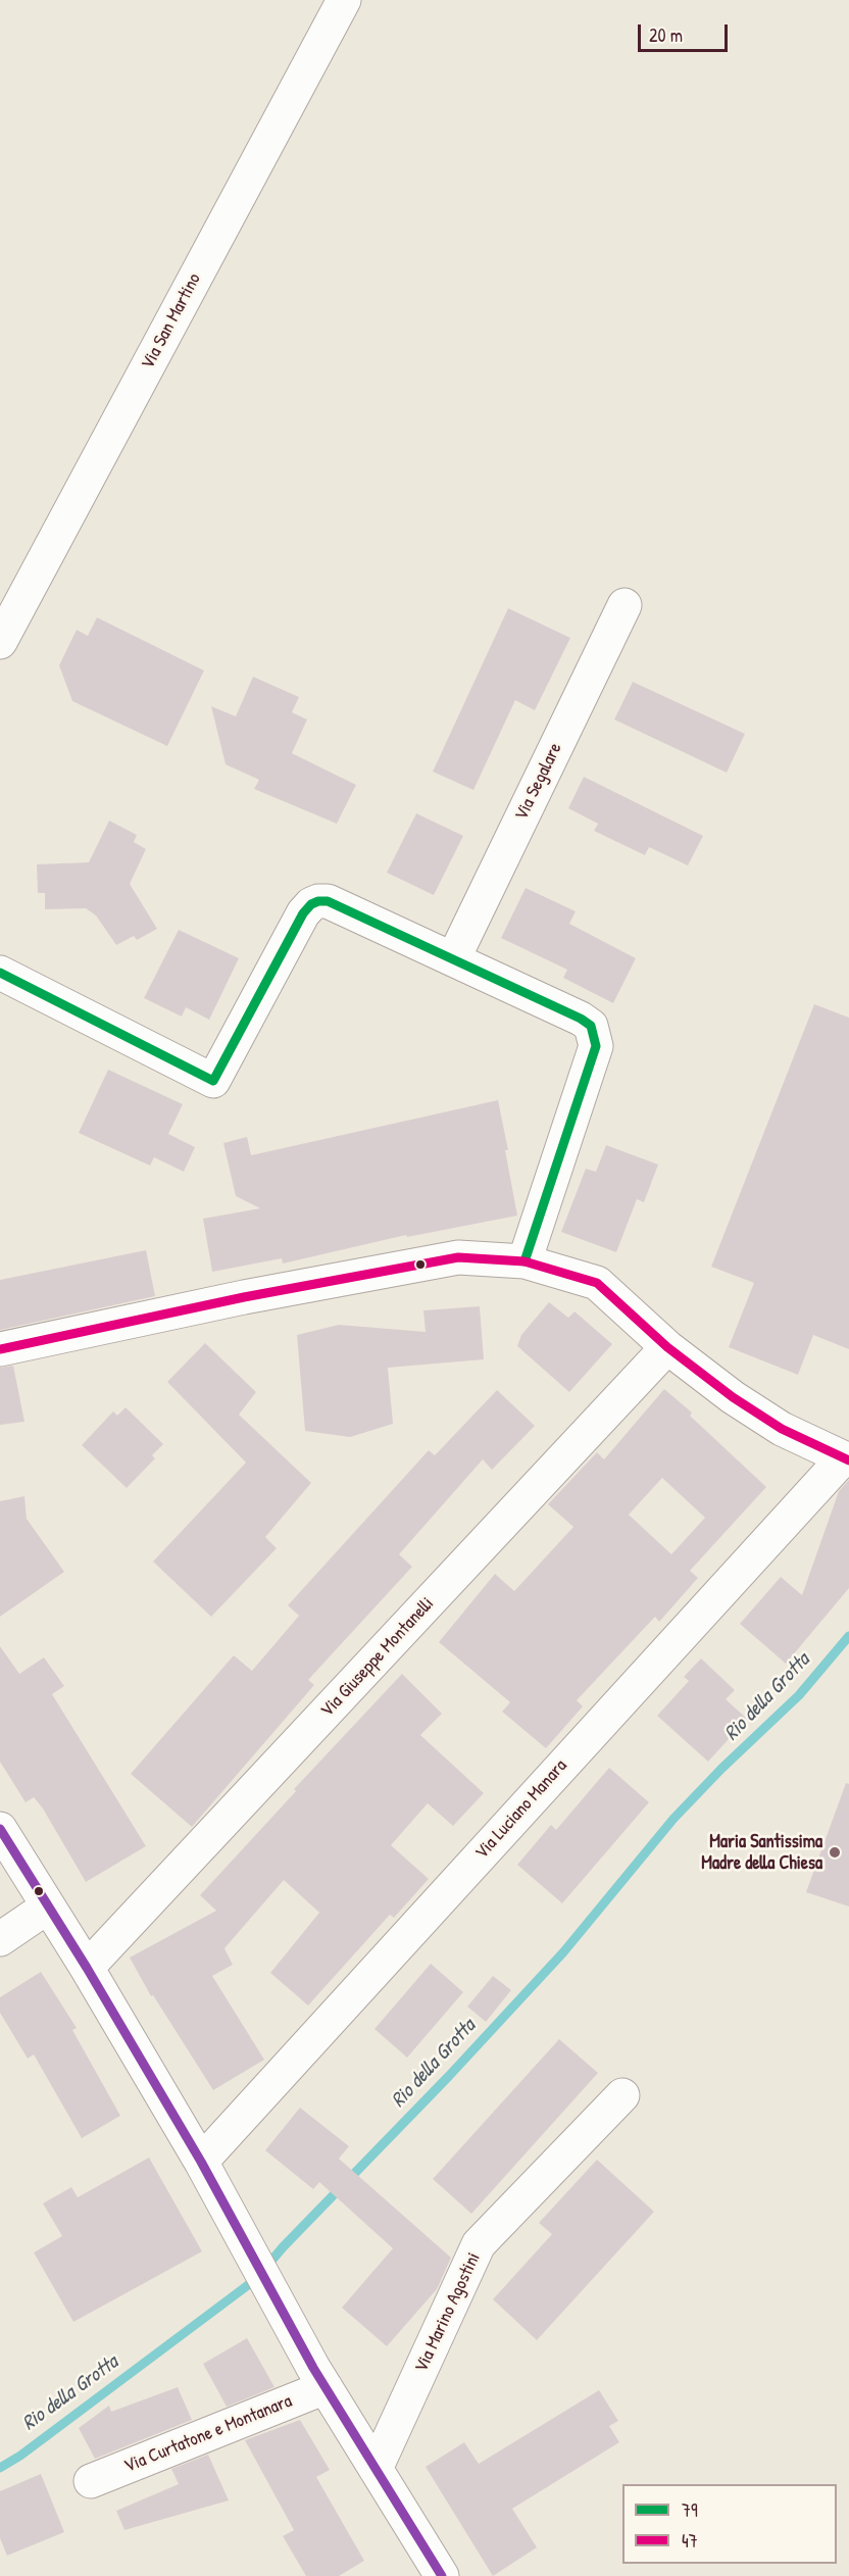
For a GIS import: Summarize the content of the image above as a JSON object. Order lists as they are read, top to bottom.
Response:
{
  "streets": {
    "street": [
      "Via San Martino",
      "Via Segalare",
      "Via Giuseppe Montanelli",
      "Via Luciano Manara",
      "Via Marino Agostini",
      "Via Curtatone e Montanara"
    ]
  },
  "water": ["Rio della Grotta"],
  "places": ["Maria Santissima Madre della Chiesa"],
  "lines": ["transit line 79", "transit line 47"],
  "legend": ["79", "47"],
  "scale_bar": "20 m"
}
